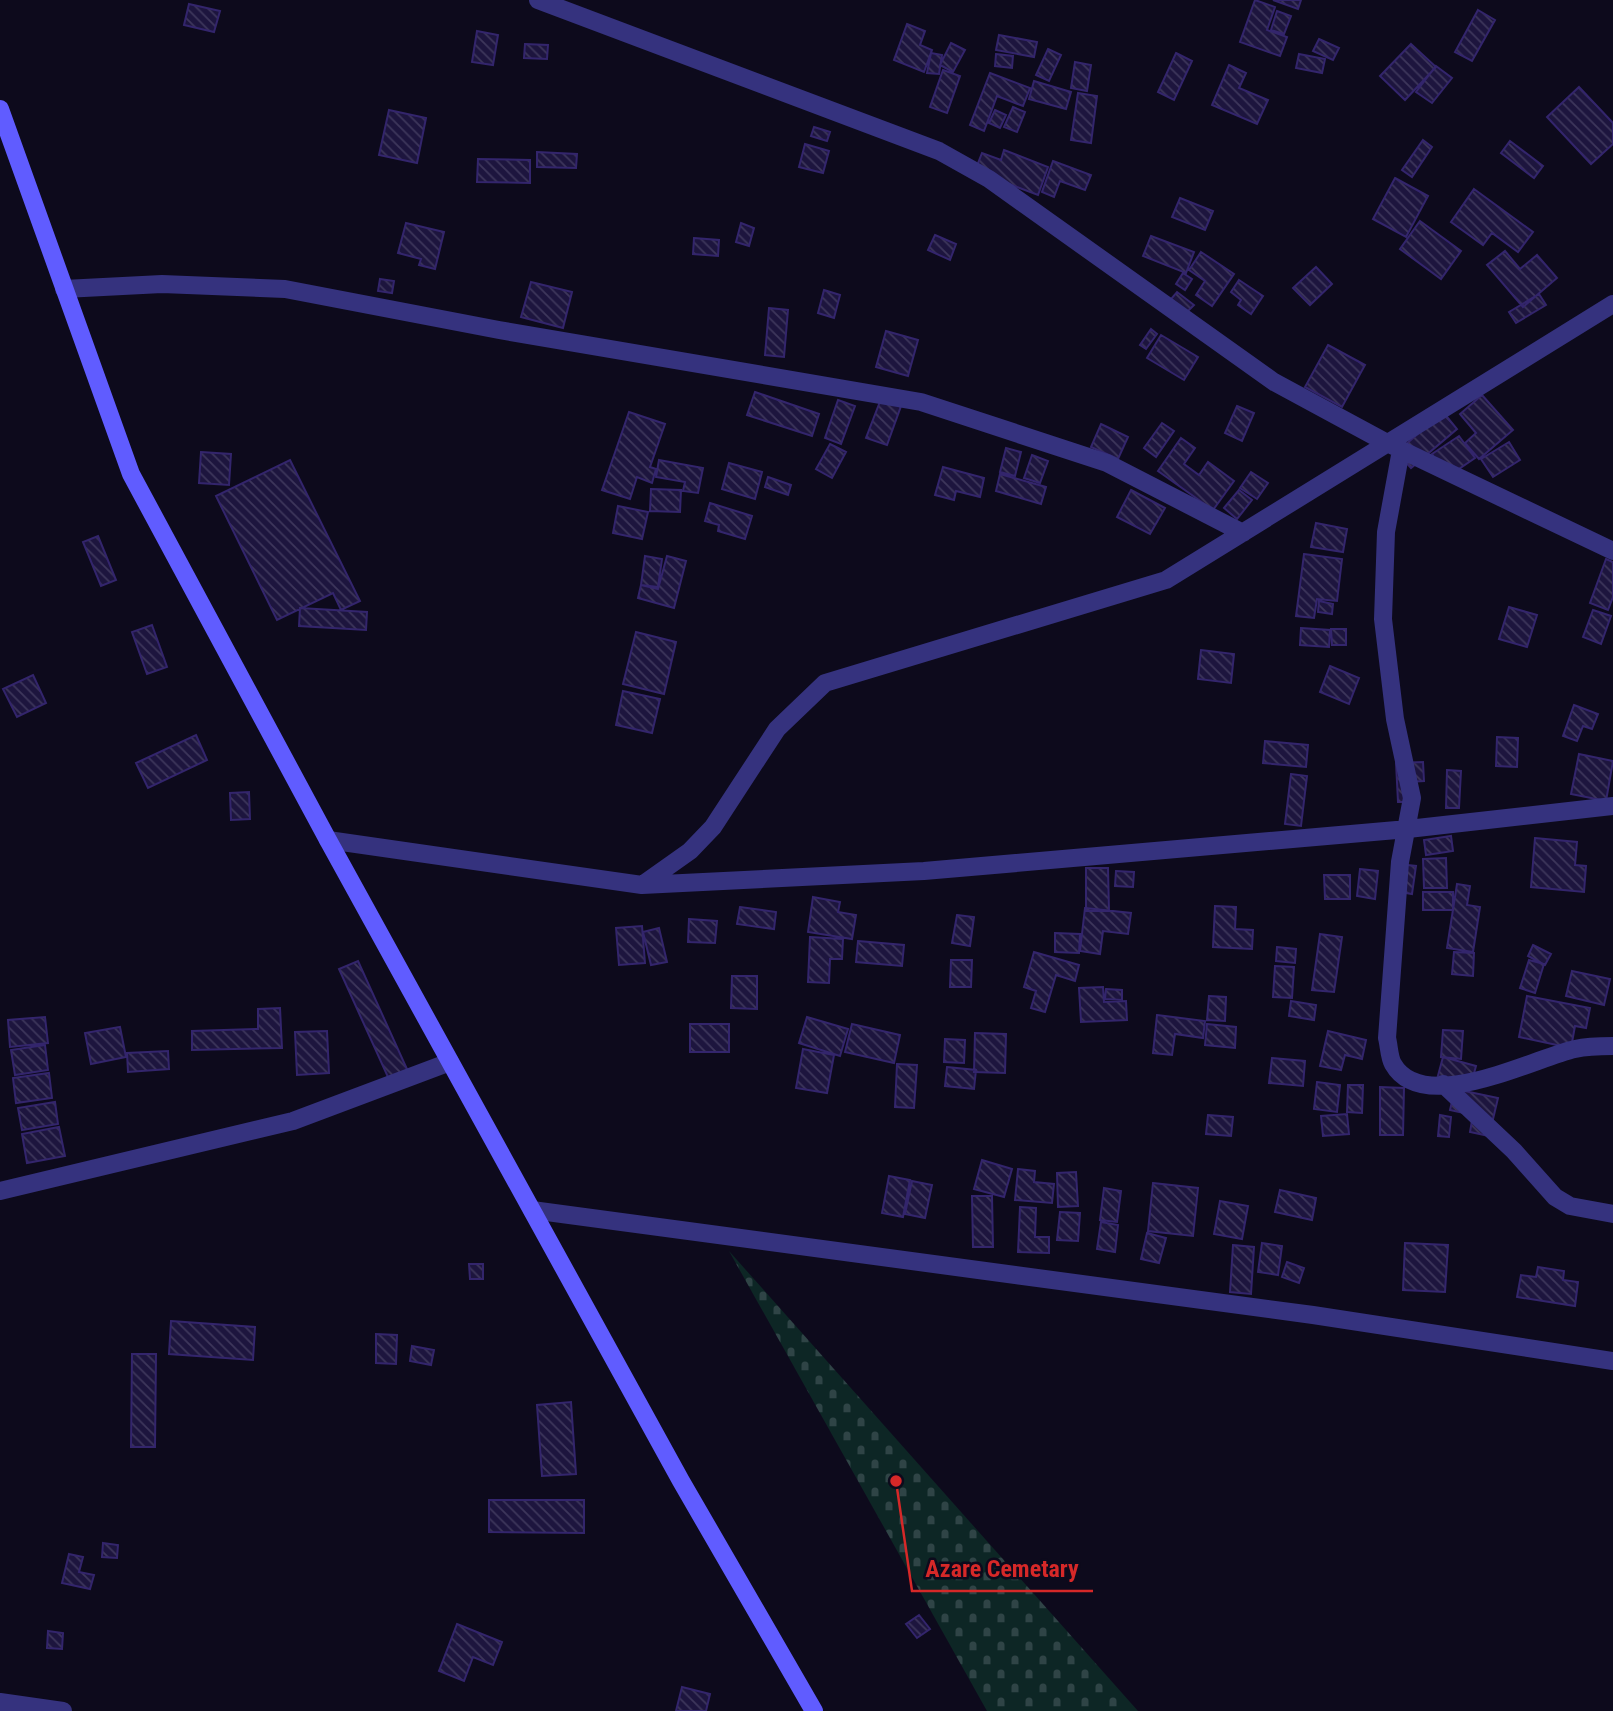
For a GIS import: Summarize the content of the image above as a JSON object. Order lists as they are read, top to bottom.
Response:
{
  "places": ["Azare Cemetary"]
}
